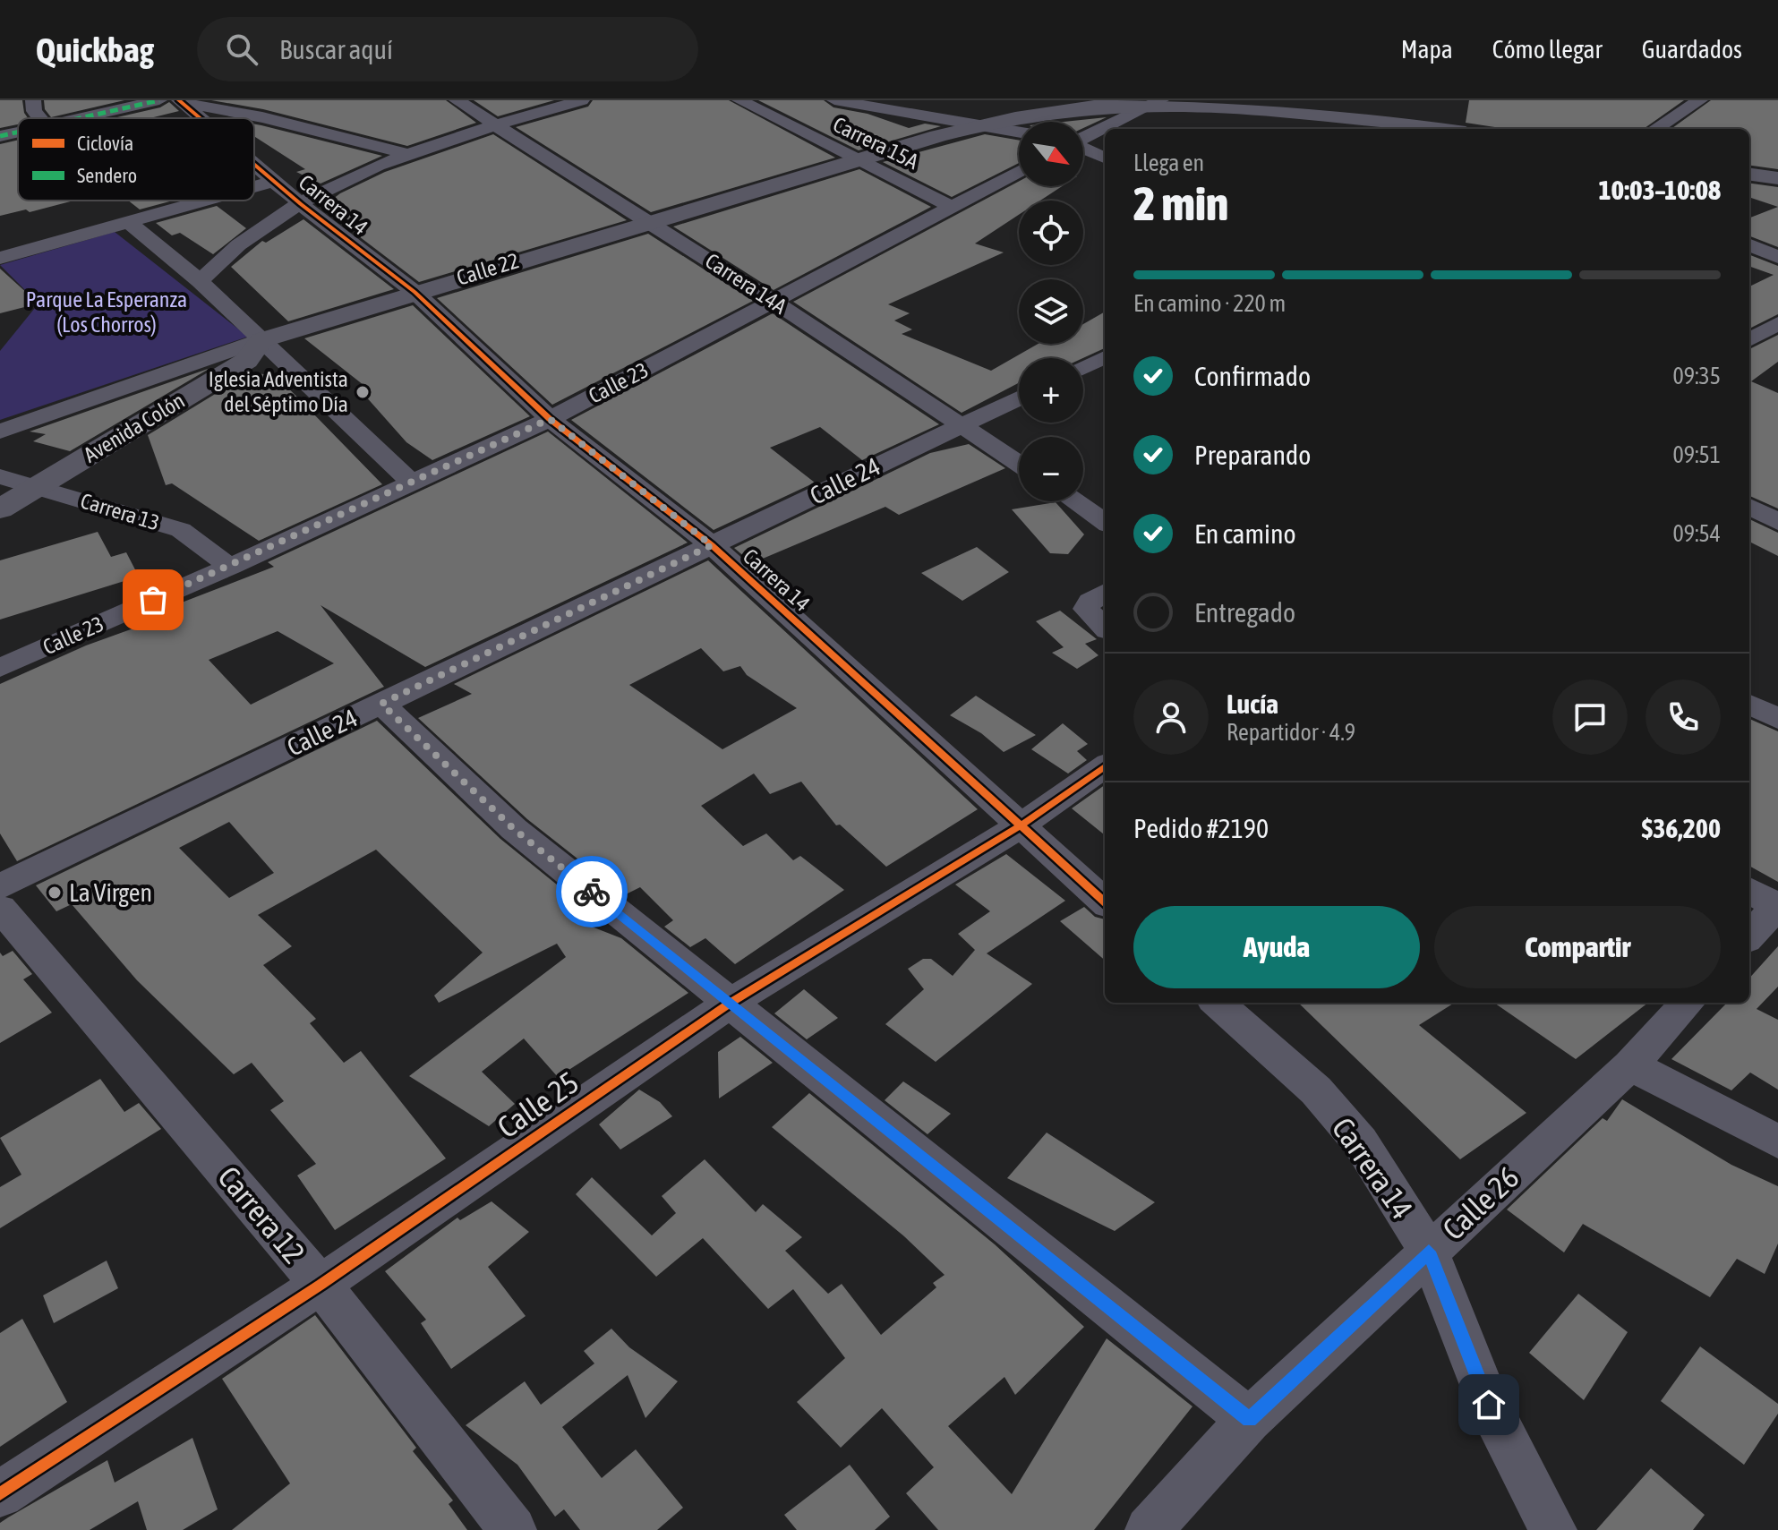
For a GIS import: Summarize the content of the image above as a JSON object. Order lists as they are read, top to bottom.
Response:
{
  "streets": {
    "main road": ["Calle 22", "Avenida Colón"],
    "street": [
      "Carrera 15A",
      "Carrera 14",
      "Carrera 14A",
      "Calle 23",
      "Calle 24",
      "Carrera 13",
      "Calle 25",
      "Calle 26",
      "Carrera 12"
    ]
  },
  "crossings": [
    ["Carrera 15A", "Calle 22"],
    ["Carrera 15A", "Calle 23"],
    ["Carrera 14", "Calle 22"],
    ["Carrera 14", "Calle 23"],
    ["Carrera 14", "Calle 24"],
    ["Carrera 14", "Calle 25"],
    ["Carrera 14", "Calle 26"],
    ["Calle 22", "Carrera 14A"],
    ["Calle 22", "Avenida Colón"],
    ["Carrera 14A", "Calle 23"],
    ["Carrera 14A", "Calle 24"],
    ["Calle 23", "Carrera 13"],
    ["Avenida Colón", "Carrera 13"],
    ["Calle 25", "Carrera 12"]
  ],
  "parks": ["Parque La Esperanza (Los Chorros)"],
  "places": ["Iglesia Adventista del Séptimo Día", "La Virgen"],
  "legend": ["Ciclovía", "Sendero"],
  "north": "bottom right",
  "page": {
    "header": "Quickbag",
    "search": "Buscar aquí",
    "nav": ["Mapa", "Cómo llegar", "Guardados"],
    "map_buttons": ["+", "−"],
    "heading": ["2 min", "Llega en", "10:03–10:08"],
    "panel": [
      "Lucía",
      "Repartidor · 4.9",
      "Pedido #2190",
      "$36,200"
    ],
    "bar": "En camino · 220 m",
    "list": [
      ["Confirmado", "09:35"],
      ["Preparando", "09:51"],
      ["En camino", "09:54"],
      "Entregado"
    ],
    "buttons": ["Ayuda", "Compartir"]
  }
}
